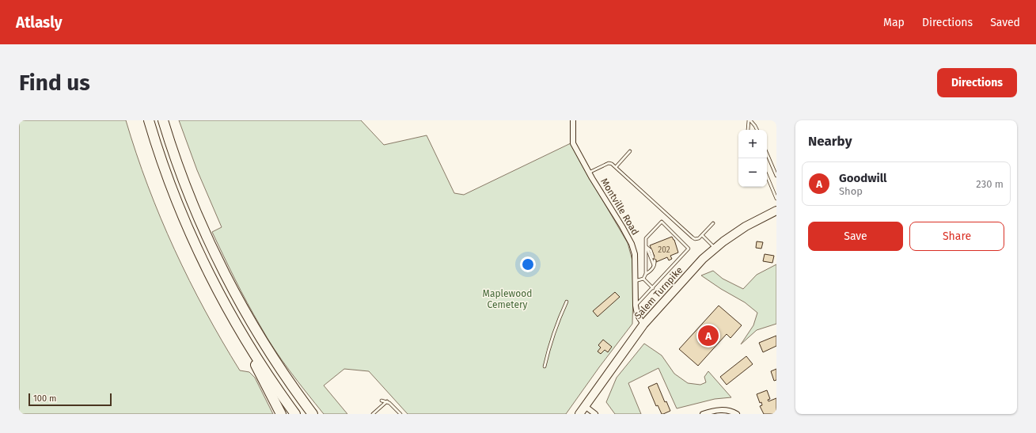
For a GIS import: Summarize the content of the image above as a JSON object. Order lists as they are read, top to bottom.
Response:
{
  "streets": {
    "main road": ["Salem Turnpike"],
    "street": ["Montville Road"]
  },
  "crossings": [
    ["Montville Road", "Salem Turnpike"]
  ],
  "parks": ["Maplewood Cemetery"],
  "house_numbers": ["202"],
  "scale_bar": "100 m",
  "page": {
    "header": "Atlasly",
    "nav": ["Map", "Directions", "Saved"],
    "buttons": [
      "Directions",
      ["Save", "Share"]
    ],
    "title": "Find us",
    "heading": "Nearby",
    "map_buttons": ["+", "−"],
    "list": [
      {
        "mark": "A",
        "name": "Goodwill",
        "note": "Shop",
        "value": "230 m"
      }
    ],
    "pins": "A",
    "scale": "100 m"
  }
}
